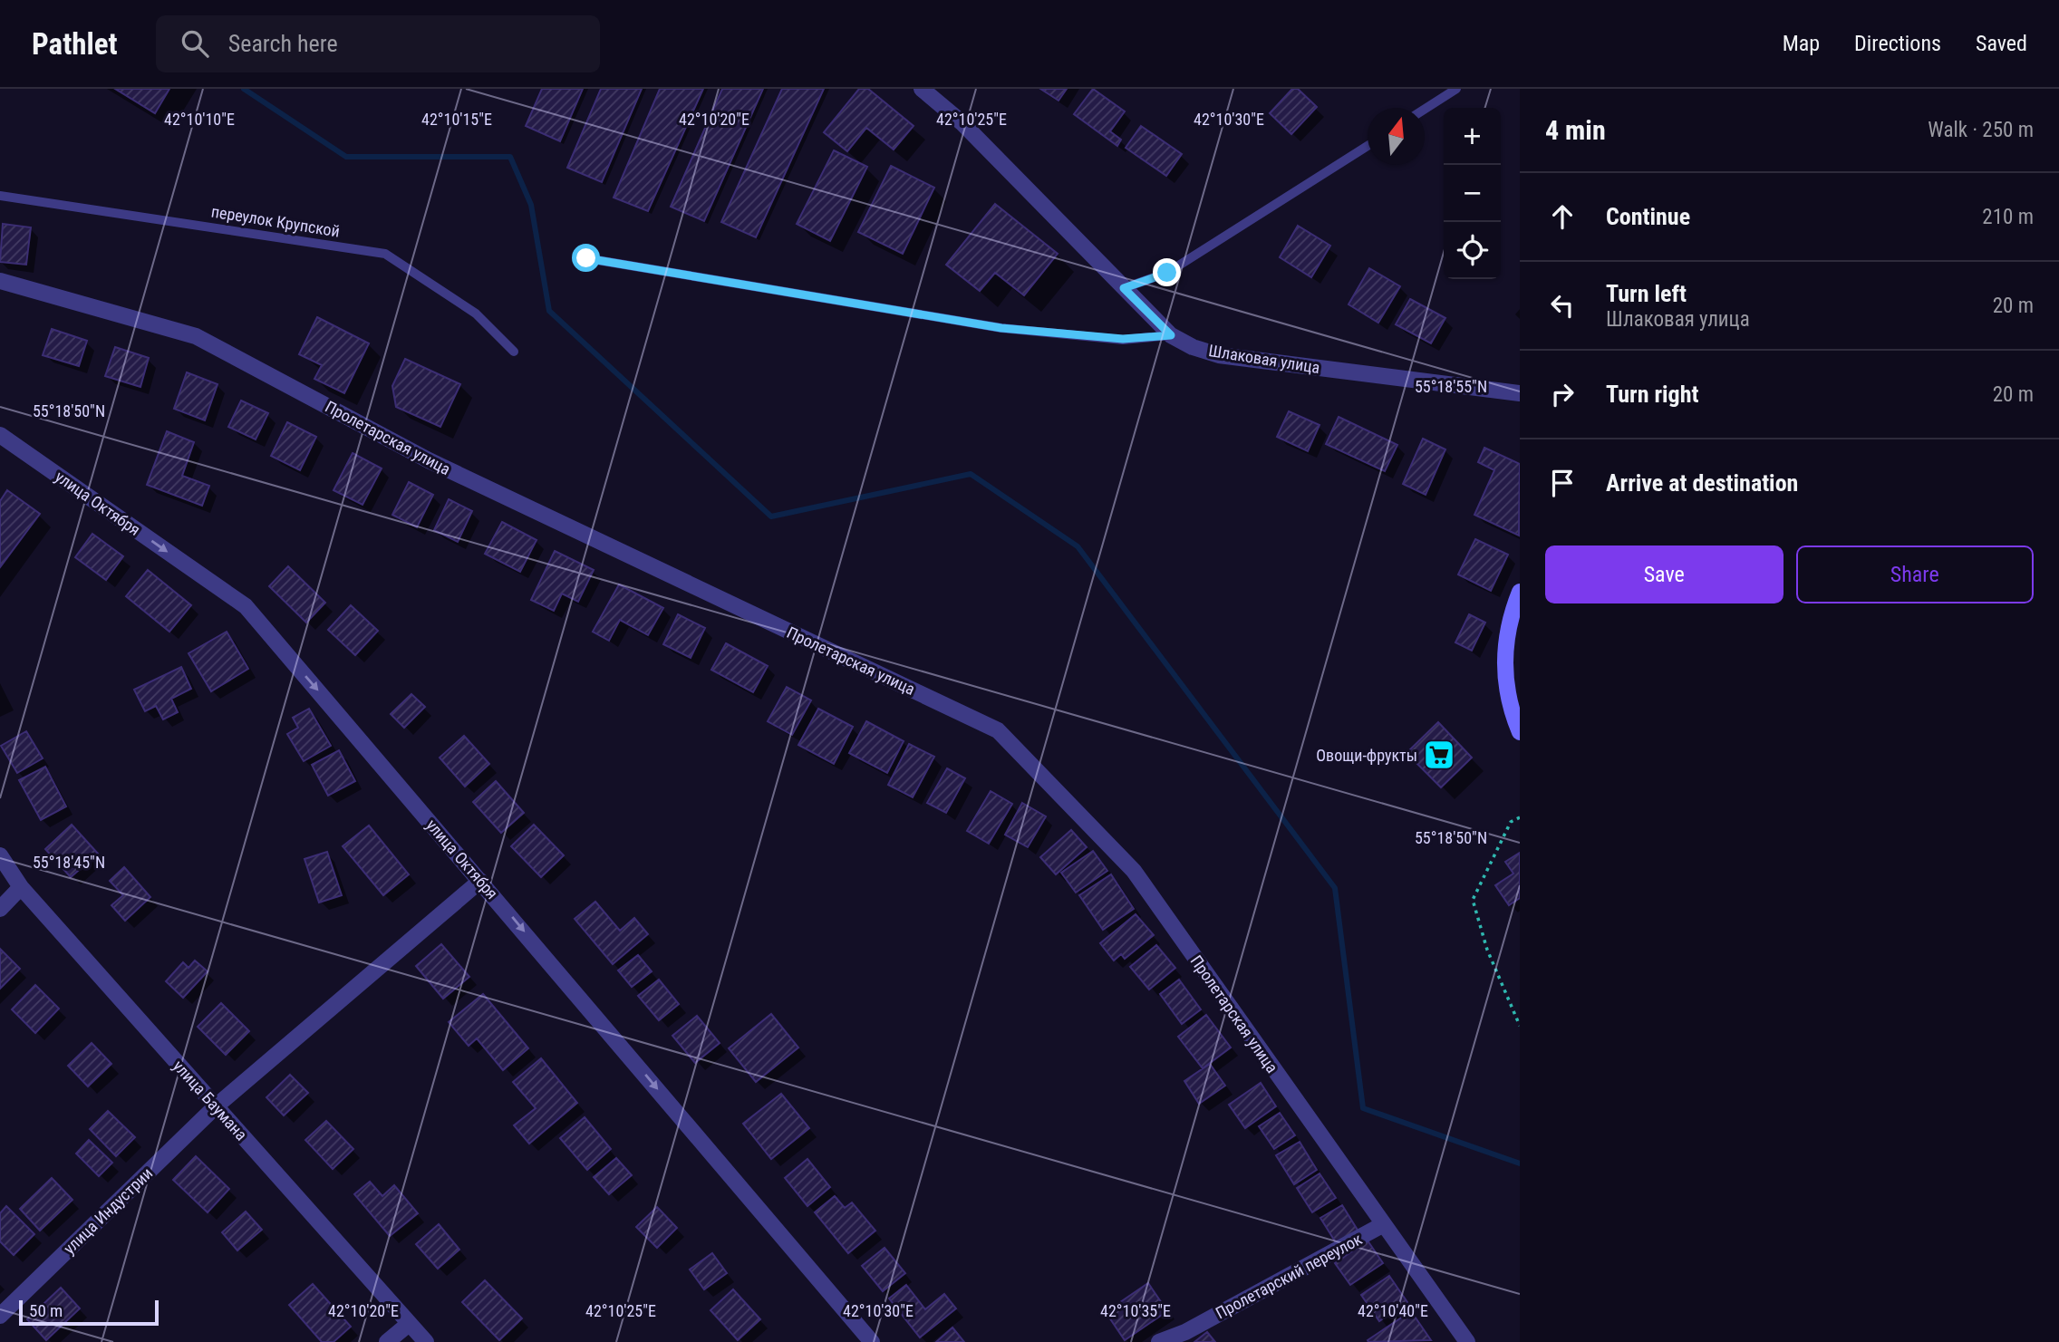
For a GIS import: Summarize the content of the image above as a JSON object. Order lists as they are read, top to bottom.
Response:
{
  "streets": {
    "street": [
      "Шлаковая улица",
      "Пролетарская улица",
      "улица Октября",
      "улица Баумана",
      "улица Индустрии",
      "Пролетарский переулок"
    ],
    "lane": ["переулок Крупской"]
  },
  "crossings": [
    ["Пролетарская улица", "Пролетарский переулок"],
    ["улица Октября", "улица Индустрии"],
    ["улица Баумана", "улица Индустрии"]
  ],
  "one_way": ["улица Октября"],
  "places": {
    "supermarket": ["Овощи-фрукты"]
  },
  "scale_bar": "50 m",
  "north": "top",
  "page": {
    "header": "Pathlet",
    "search": "Search here",
    "nav": ["Map", "Directions", "Saved"],
    "heading": ["4 min", "Walk · 250 m"],
    "map_buttons": ["+", "−"],
    "list": [
      ["Continue", "210 m"],
      ["Turn left", "Шлаковая улица", "20 m"],
      ["Turn right", "20 m"],
      "Arrive at destination"
    ],
    "buttons": ["Save", "Share"],
    "scale": "50 m"
  },
  "coordinates": [
    "42°10'10\"E",
    "42°10'15\"E",
    "42°10'20\"E",
    "42°10'25\"E",
    "42°10'30\"E",
    "55°18'55\"N",
    "55°18'50\"N",
    "55°18'45\"N",
    "42°10'35\"E",
    "42°10'40\"E"
  ]
}
